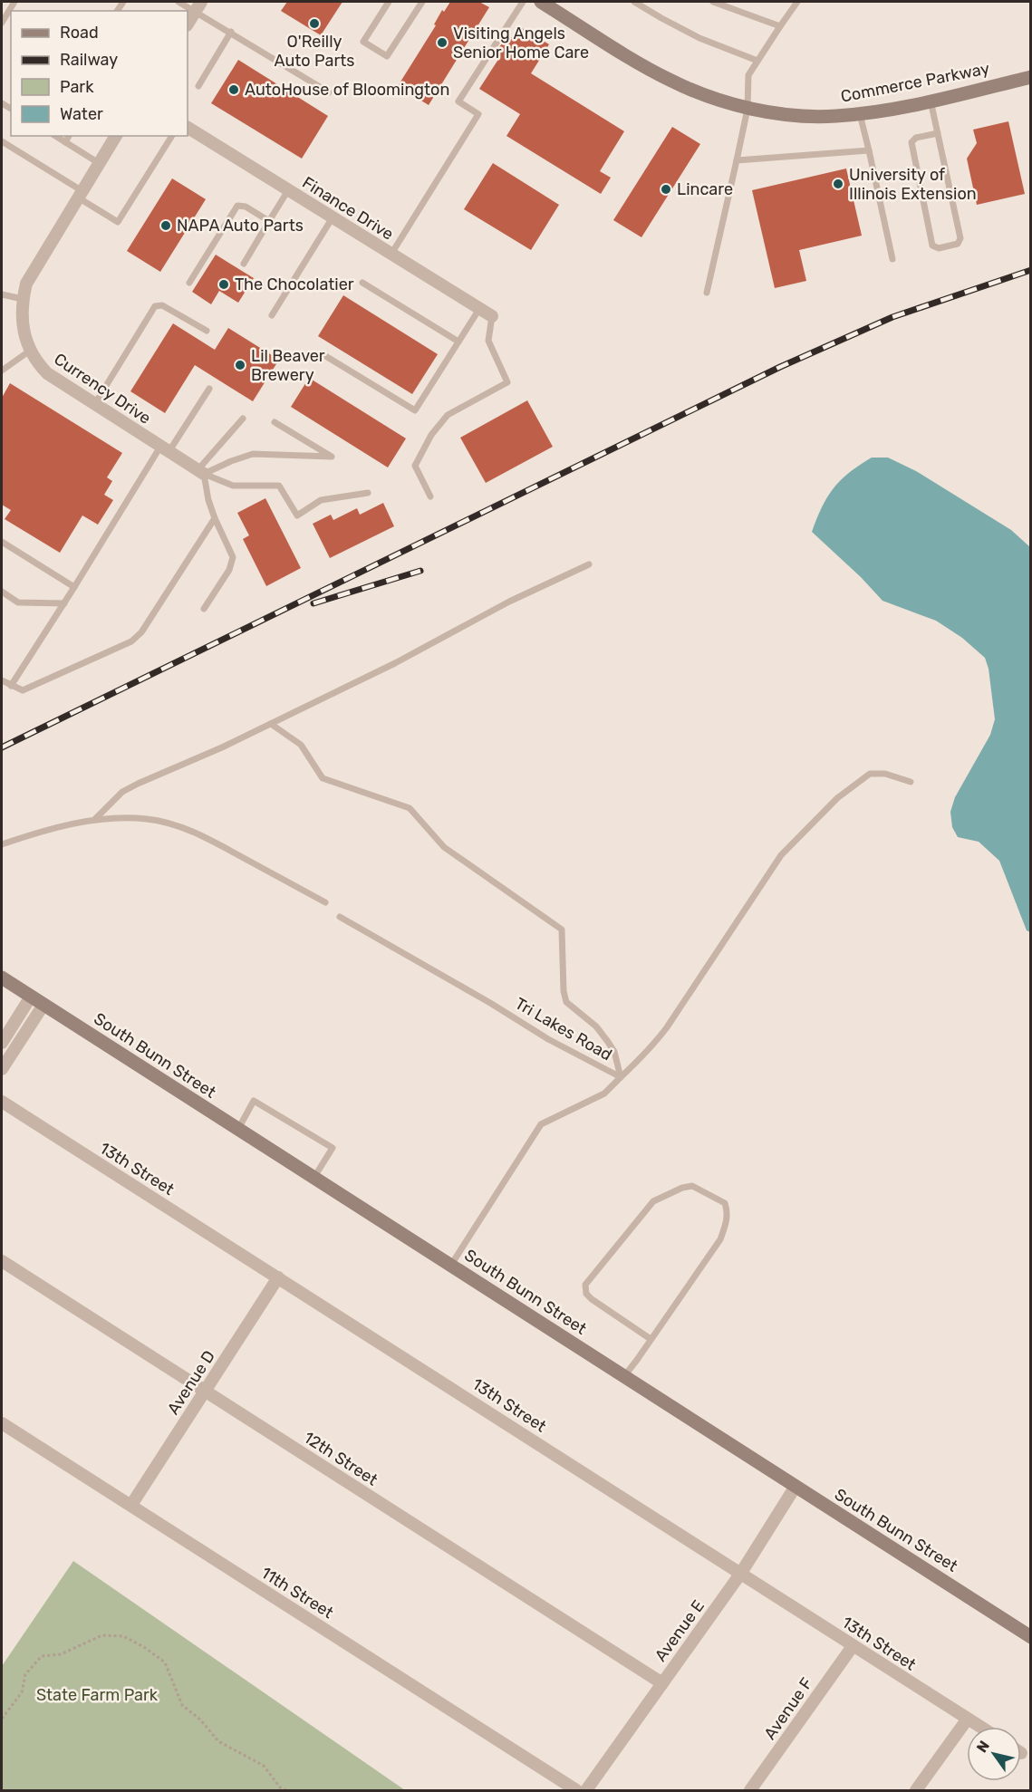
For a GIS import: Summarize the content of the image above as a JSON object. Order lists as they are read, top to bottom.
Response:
{
  "streets": {
    "street": [
      "Commerce Parkway",
      "Finance Drive",
      "Currency Drive",
      "South Bunn Street",
      "13th Street",
      "Avenue D",
      "12th Street",
      "11th Street",
      "Avenue E",
      "Avenue F"
    ],
    "lane": ["Tri Lakes Road"]
  },
  "crossings": [
    ["South Bunn Street", "Avenue E"],
    ["13th Street", "Avenue D"],
    ["13th Street", "Avenue E"],
    ["13th Street", "Avenue F"],
    ["Avenue D", "12th Street"],
    ["Avenue D", "11th Street"],
    ["12th Street", "Avenue E"]
  ],
  "parks": ["State Farm Park"],
  "places": [
    "O'Reilly Auto Parts",
    "Visiting Angels Senior Home Care",
    "AutoHouse of Bloomington",
    "University of Illinois Extension",
    "Lincare",
    "NAPA Auto Parts",
    "The Chocolatier",
    "Lil Beaver Brewery"
  ],
  "legend": [
    "Road",
    "Railway",
    "Park",
    "Water"
  ],
  "north": "top left"
}
